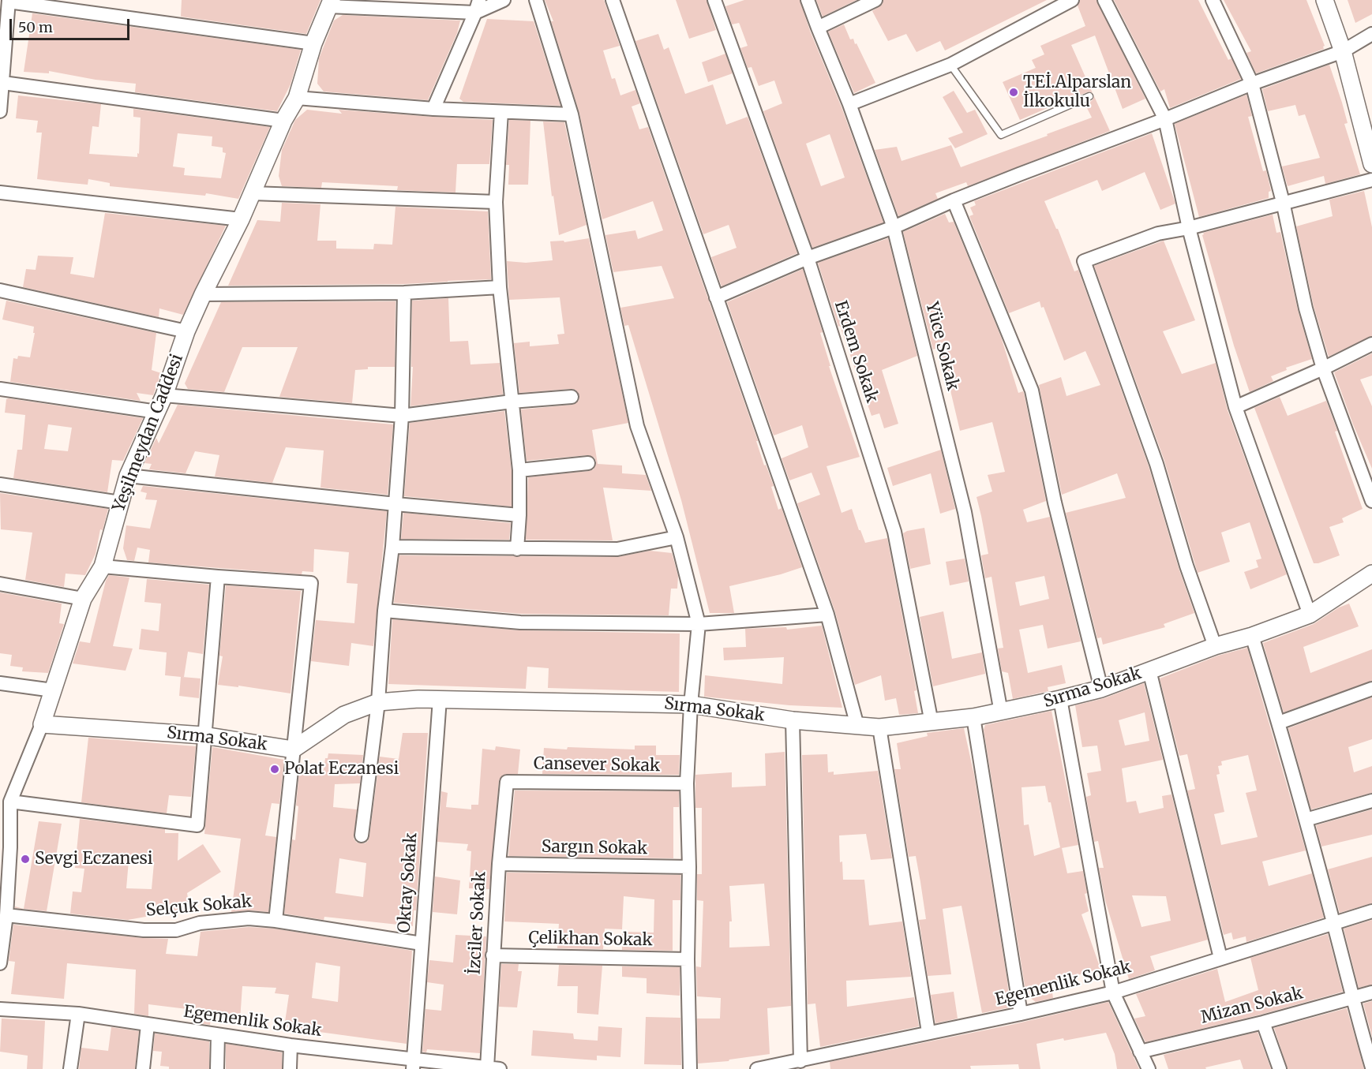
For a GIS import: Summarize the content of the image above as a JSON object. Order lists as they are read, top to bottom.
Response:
{
  "streets": {
    "street": [
      "Yüce Sokak",
      "Erdem Sokak",
      "Yeşilmeydan Caddesi",
      "Sırma Sokak",
      "Cansever Sokak",
      "Sargın Sokak",
      "Oktay Sokak",
      "Selçuk Sokak",
      "İzciler Sokak",
      "Çelikhan Sokak",
      "Egemenlik Sokak",
      "Mizan Sokak"
    ]
  },
  "crossings": [
    ["Yüce Sokak", "Sırma Sokak"],
    ["Erdem Sokak", "Sırma Sokak"],
    ["Yeşilmeydan Caddesi", "Sırma Sokak"],
    ["Yeşilmeydan Caddesi", "Selçuk Sokak"],
    ["Sırma Sokak", "Oktay Sokak"],
    ["Cansever Sokak", "İzciler Sokak"],
    ["Sargın Sokak", "İzciler Sokak"],
    ["Oktay Sokak", "Selçuk Sokak"],
    ["Oktay Sokak", "Egemenlik Sokak"],
    ["İzciler Sokak", "Çelikhan Sokak"],
    ["İzciler Sokak", "Egemenlik Sokak"]
  ],
  "places": ["TEİ.Alparslan İlkokulu", "Polat Eczanesi", "Sevgi Eczanesi"],
  "scale_bar": "50 m"
}
